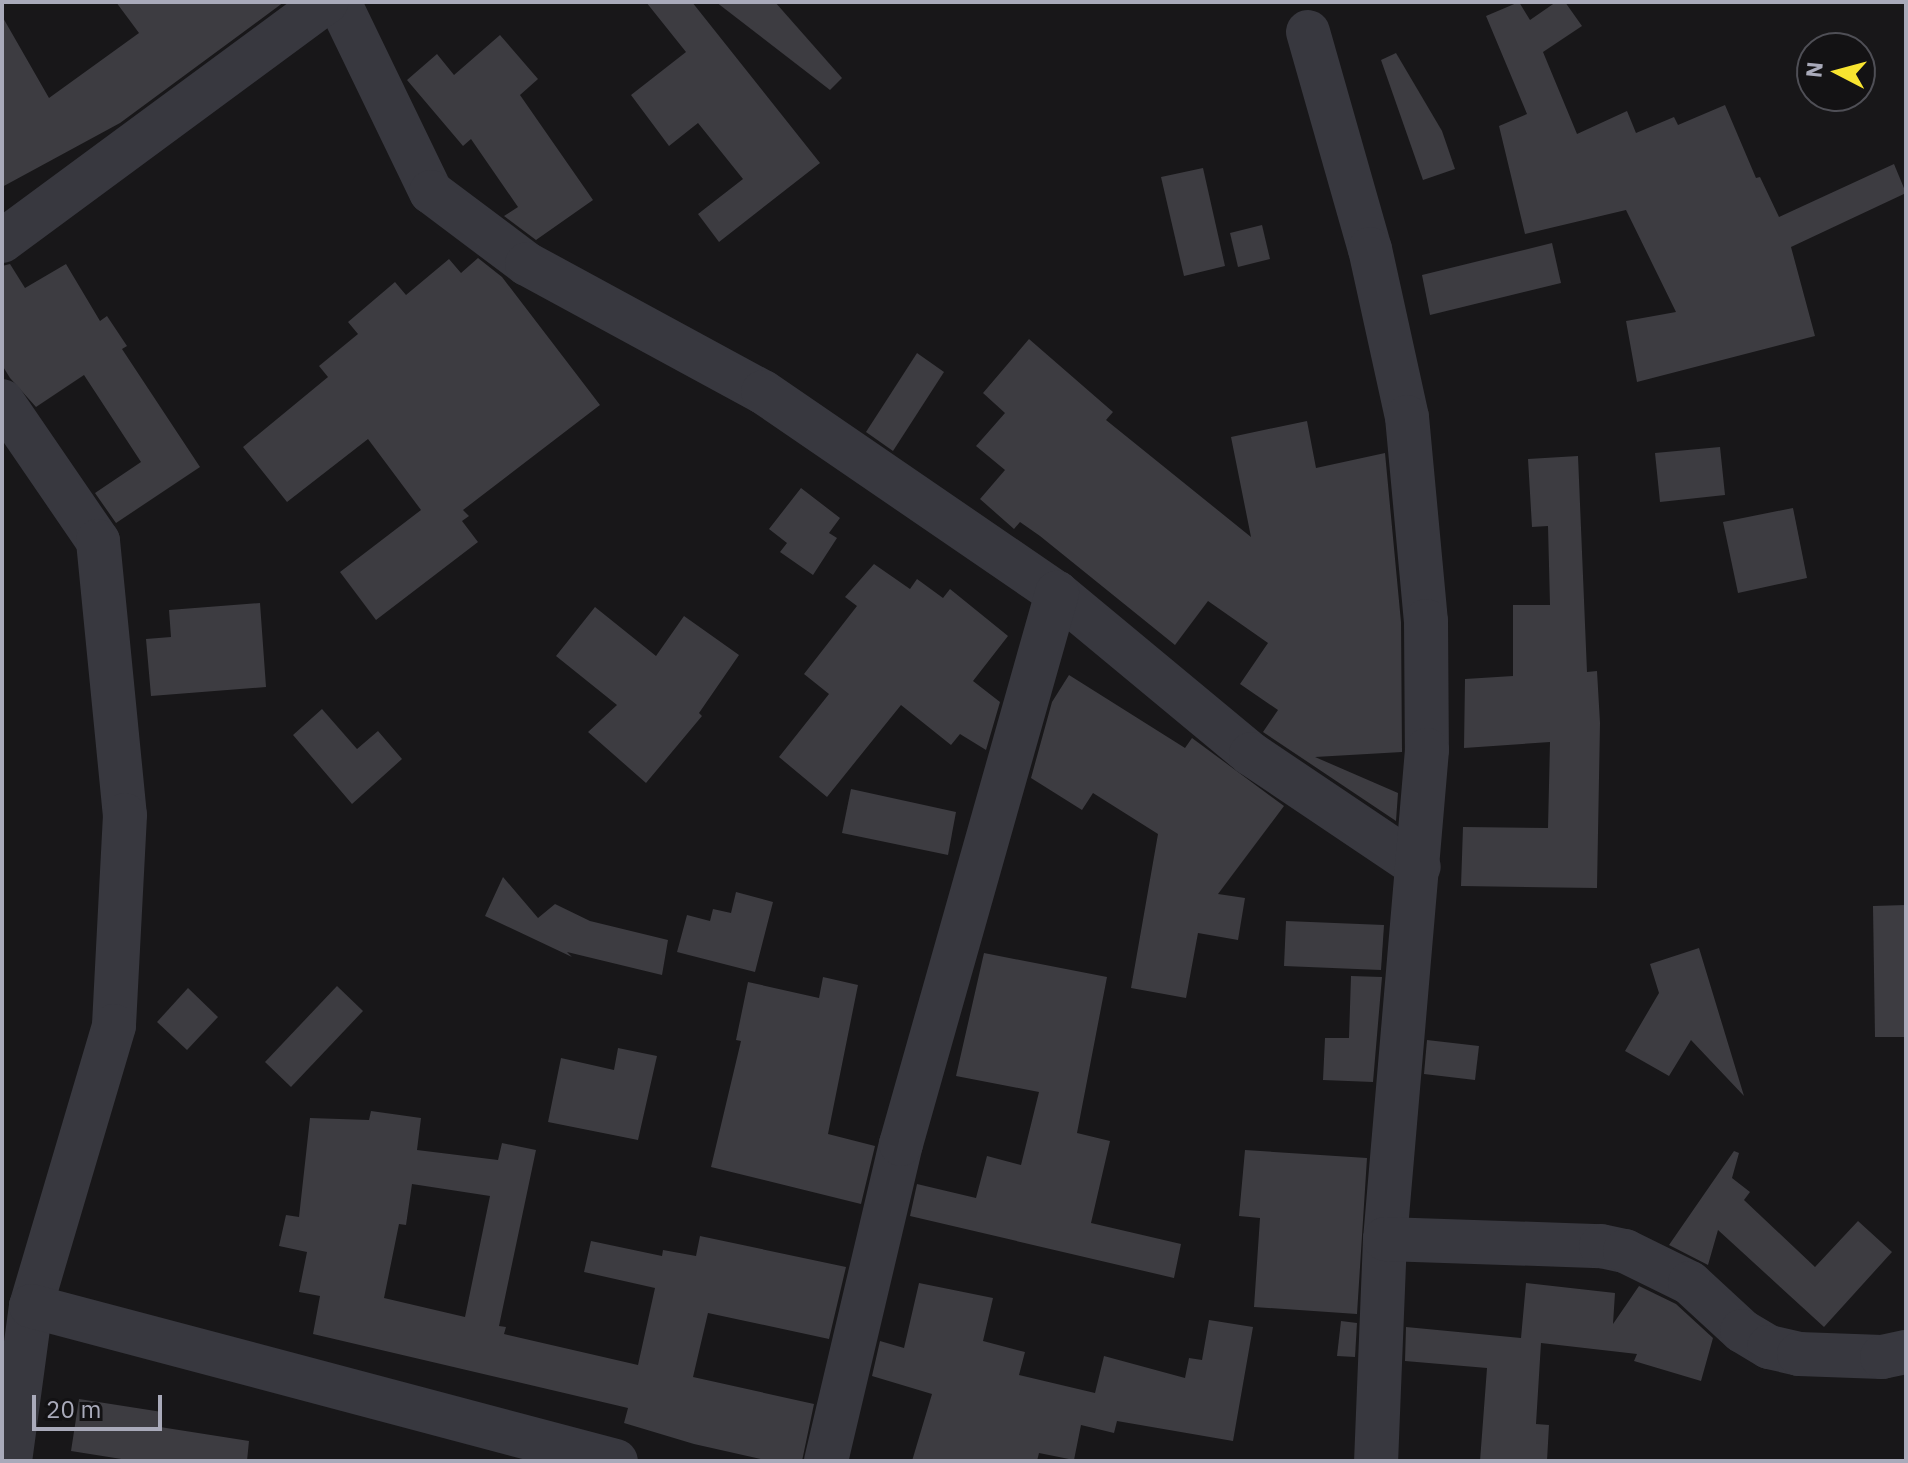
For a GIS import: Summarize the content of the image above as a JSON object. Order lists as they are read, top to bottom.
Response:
{
  "scale_bar": "20 m",
  "north": "left"
}
